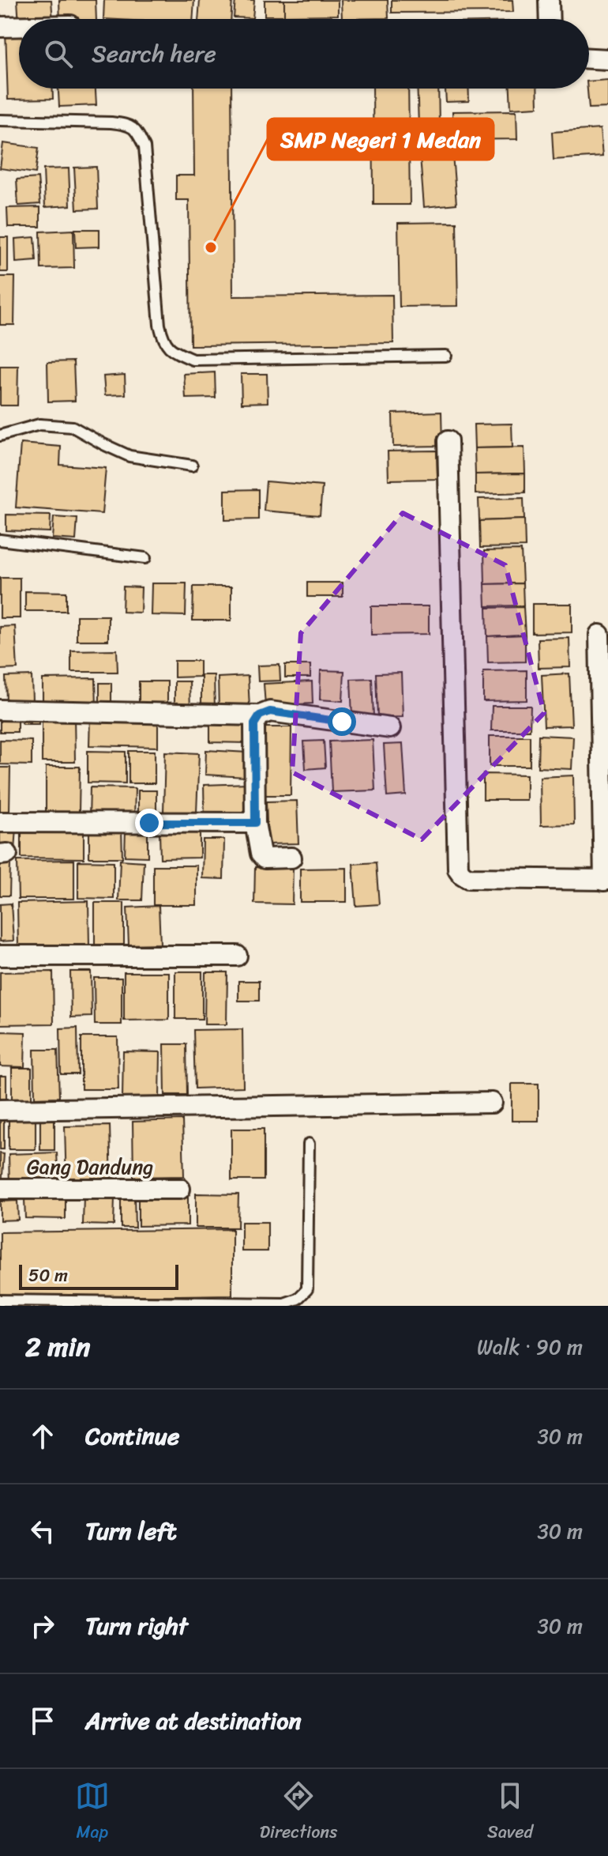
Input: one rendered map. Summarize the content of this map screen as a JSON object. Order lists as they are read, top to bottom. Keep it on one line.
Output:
{"streets":{"street":["Gang Dandung"]},"places":["SMP Negeri 1 Medan"],"scale_bar":"50 m","page":{"search":"Search here","scale":"50 m","heading":["2 min","Walk · 90 m"],"list":[["Continue","30 m"],["Turn left","30 m"],["Turn right","30 m"],"Arrive at destination"],"nav":["Map","Directions","Saved"]}}
